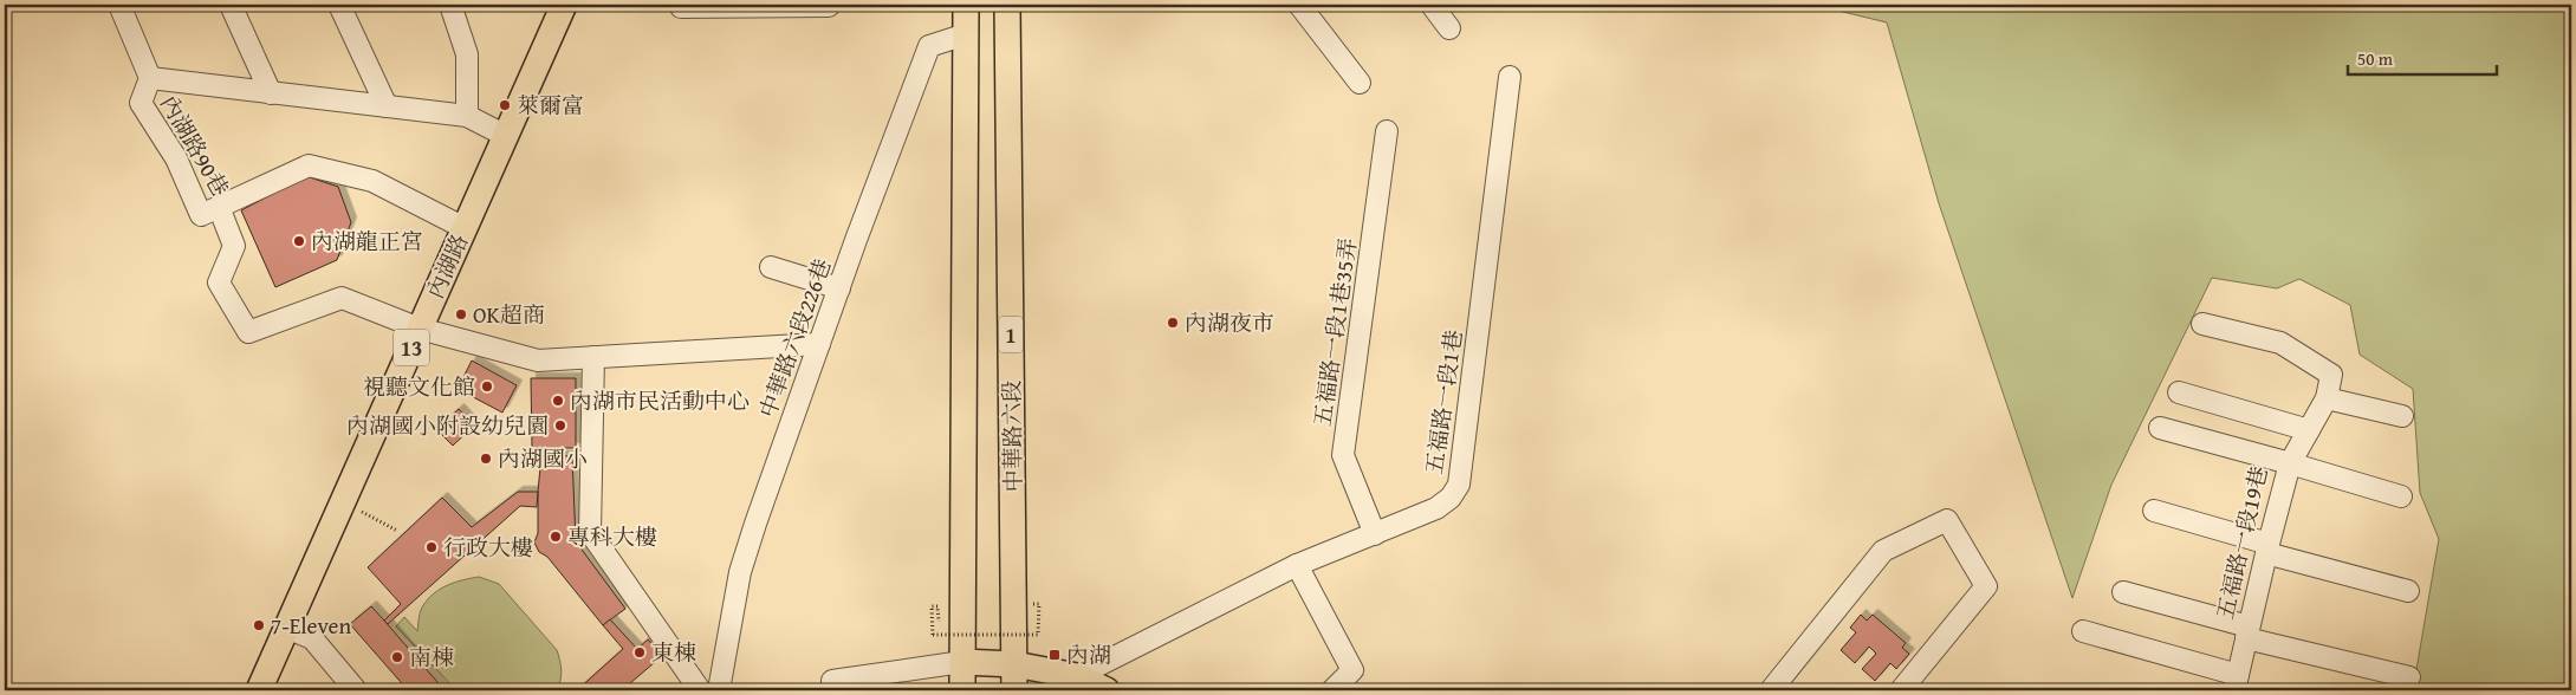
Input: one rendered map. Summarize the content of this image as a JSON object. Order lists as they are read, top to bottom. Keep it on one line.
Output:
{"streets":{"main road":["內湖路","1","13","中華路六段"],"lane":["內湖路90巷","五福路一段1巷35弄","中華路六段226巷","五福路一段1巷","五福路一段19巷"]},"crossings":[["內湖路90巷","內湖路"],["五福路一段1巷35弄","五福路一段1巷"]],"places":{"other":["萊爾富","內湖龍正宮","OK超商","內湖夜市","視聽文化館","內湖市民活動中心","內湖國小附設幼兒園","內湖國小","專科大樓","行政大樓","7-Eleven","東棟","南棟"],"transit":["內湖"]},"scale_bar":"50 m"}
